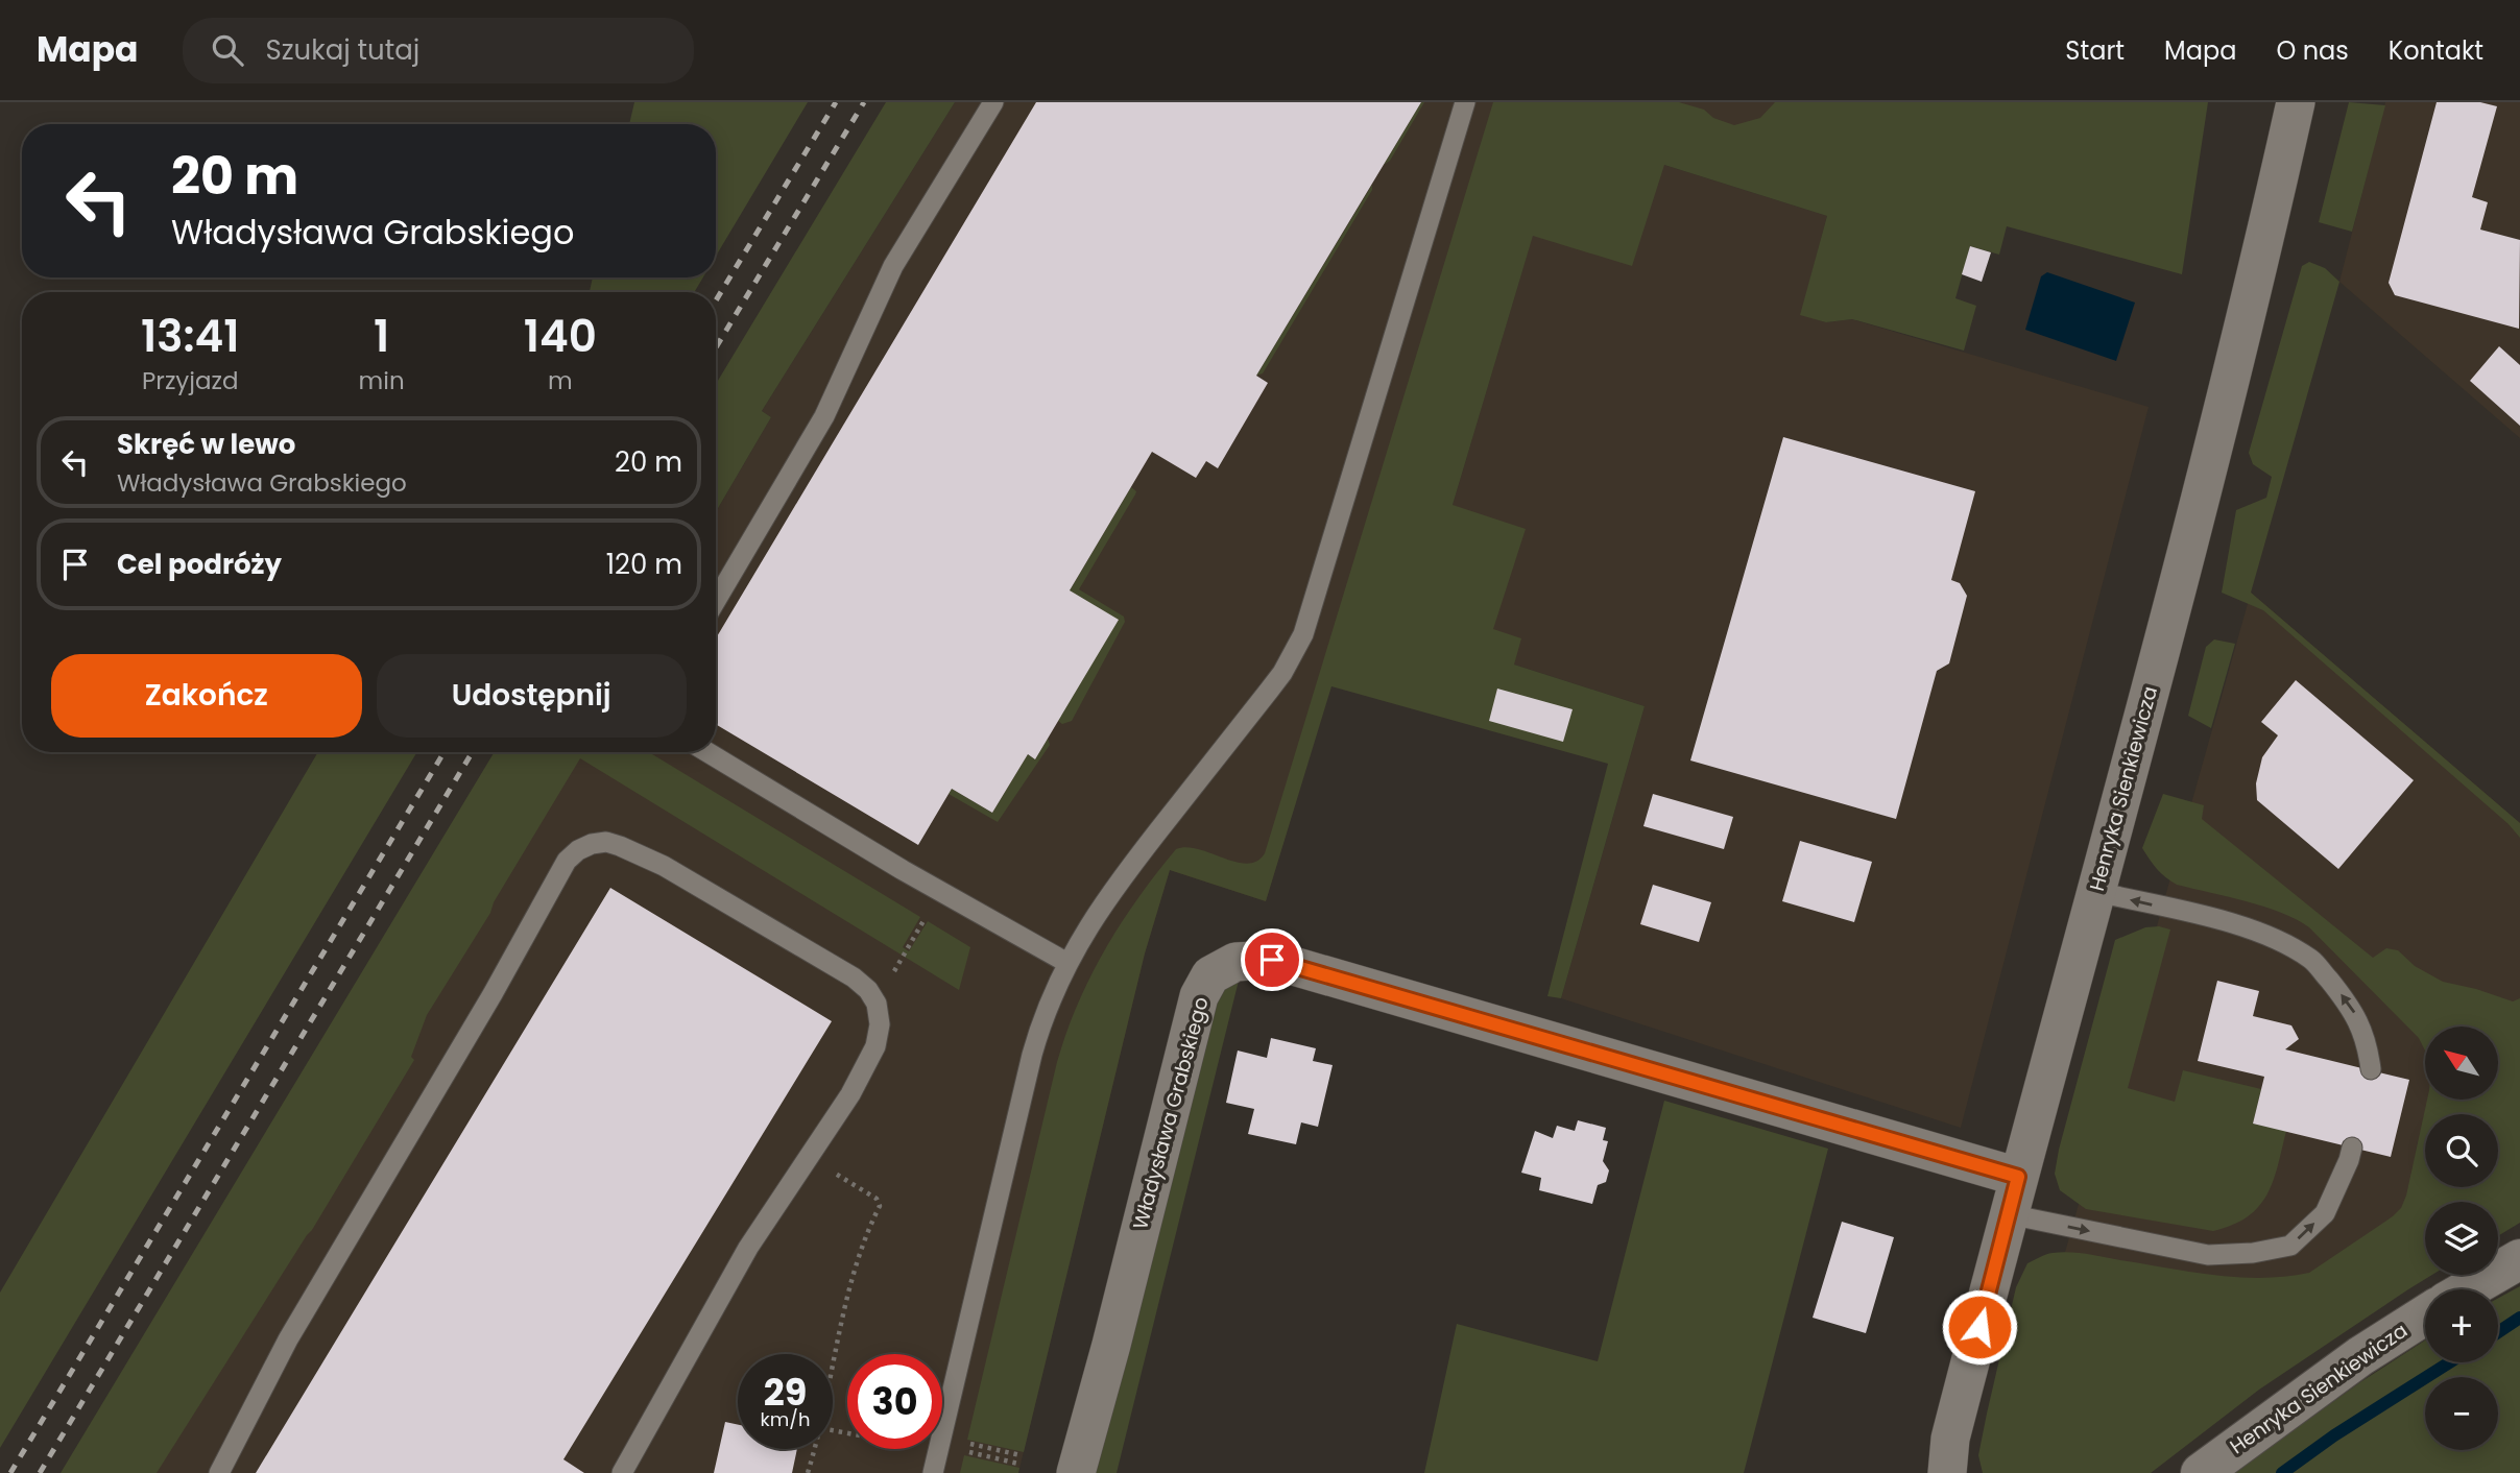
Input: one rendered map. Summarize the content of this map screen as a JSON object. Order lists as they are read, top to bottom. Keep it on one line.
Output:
{"streets":{"street":["Henryka Sienkiewicza","Władysława Grabskiego"]},"crossings":[["Henryka Sienkiewicza","Władysława Grabskiego"]],"north":"top left","page":{"header":"Mapa","search":"Szukaj tutaj","nav":["Start","Mapa","O nas","Kontakt"],"turn":["20 m","Władysława Grabskiego"],"eta":["13:41","Przyjazd","1","min","140","m"],"list":[{"name":"Skręć w lewo","note":"Władysława Grabskiego","value":"20 m"},{"name":"Cel podróży","value":"120 m"}],"buttons":["Zakończ","Udostępnij"],"map_buttons":["+","−"],"speed":"29 km/h","limit":"30"}}
